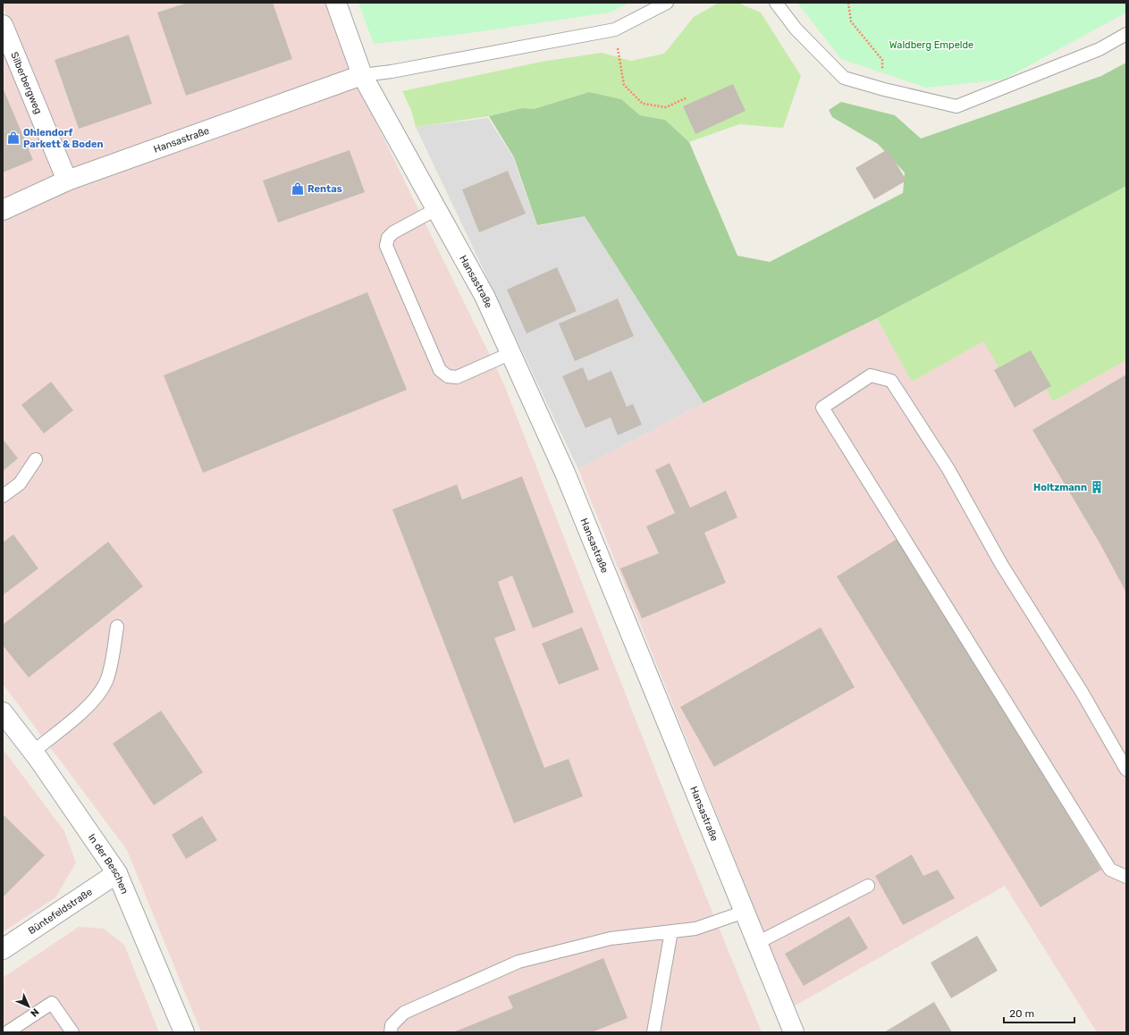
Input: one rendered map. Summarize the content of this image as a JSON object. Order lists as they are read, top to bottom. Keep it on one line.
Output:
{"streets":{"street":["Silberbergweg","Hansastraße","In der Beschen","Büntefeldstraße"]},"crossings":[["Silberbergweg","Hansastraße"],["In der Beschen","Büntefeldstraße"]],"parks":["Waldberg Empelde"],"places":{"shop":["Ohlendorf Parkett & Boden","Rentas"],"building":["Holtzmann"]},"scale_bar":"20 m","north":"bottom right"}
